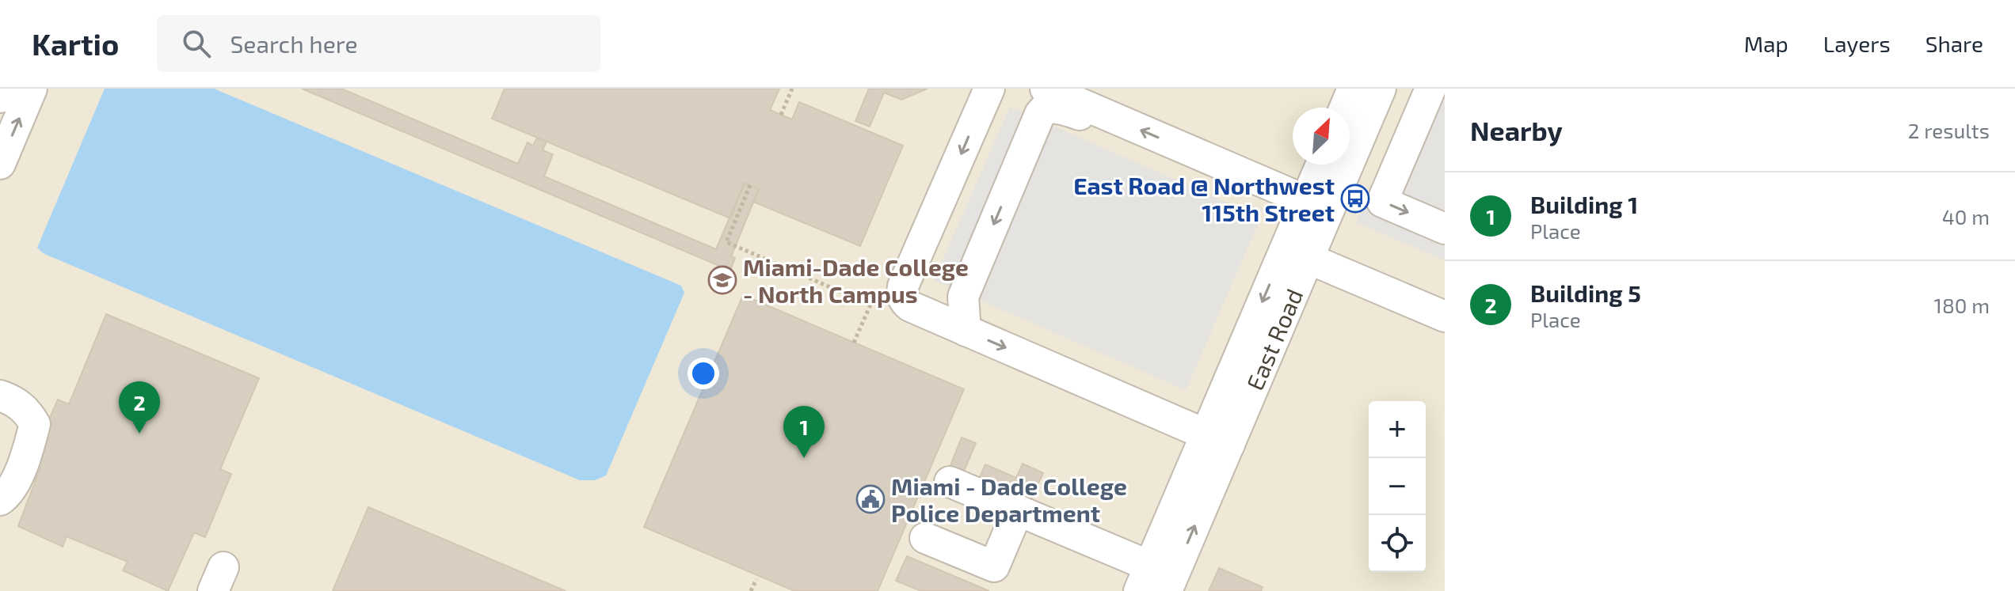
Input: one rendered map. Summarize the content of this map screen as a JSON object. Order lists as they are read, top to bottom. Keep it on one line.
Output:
{"streets":{"street":["East Road"]},"places":{"bus stop":["East Road @ Northwest 115th Street"],"school or university":["Miami-Dade College - North Campus"],"public building":["Miami - Dade College Police Department"]},"north":"top right","page":{"header":"Kartio","search":"Search here","nav":["Map","Layers","Share"],"heading":["Nearby","2 results"],"list":[{"mark":"1","name":"Building 1","note":"Place","value":"40 m"},{"mark":"2","name":"Building 5","note":"Place","value":"180 m"}],"pins":["2","1"],"map_buttons":["+","−"]}}
